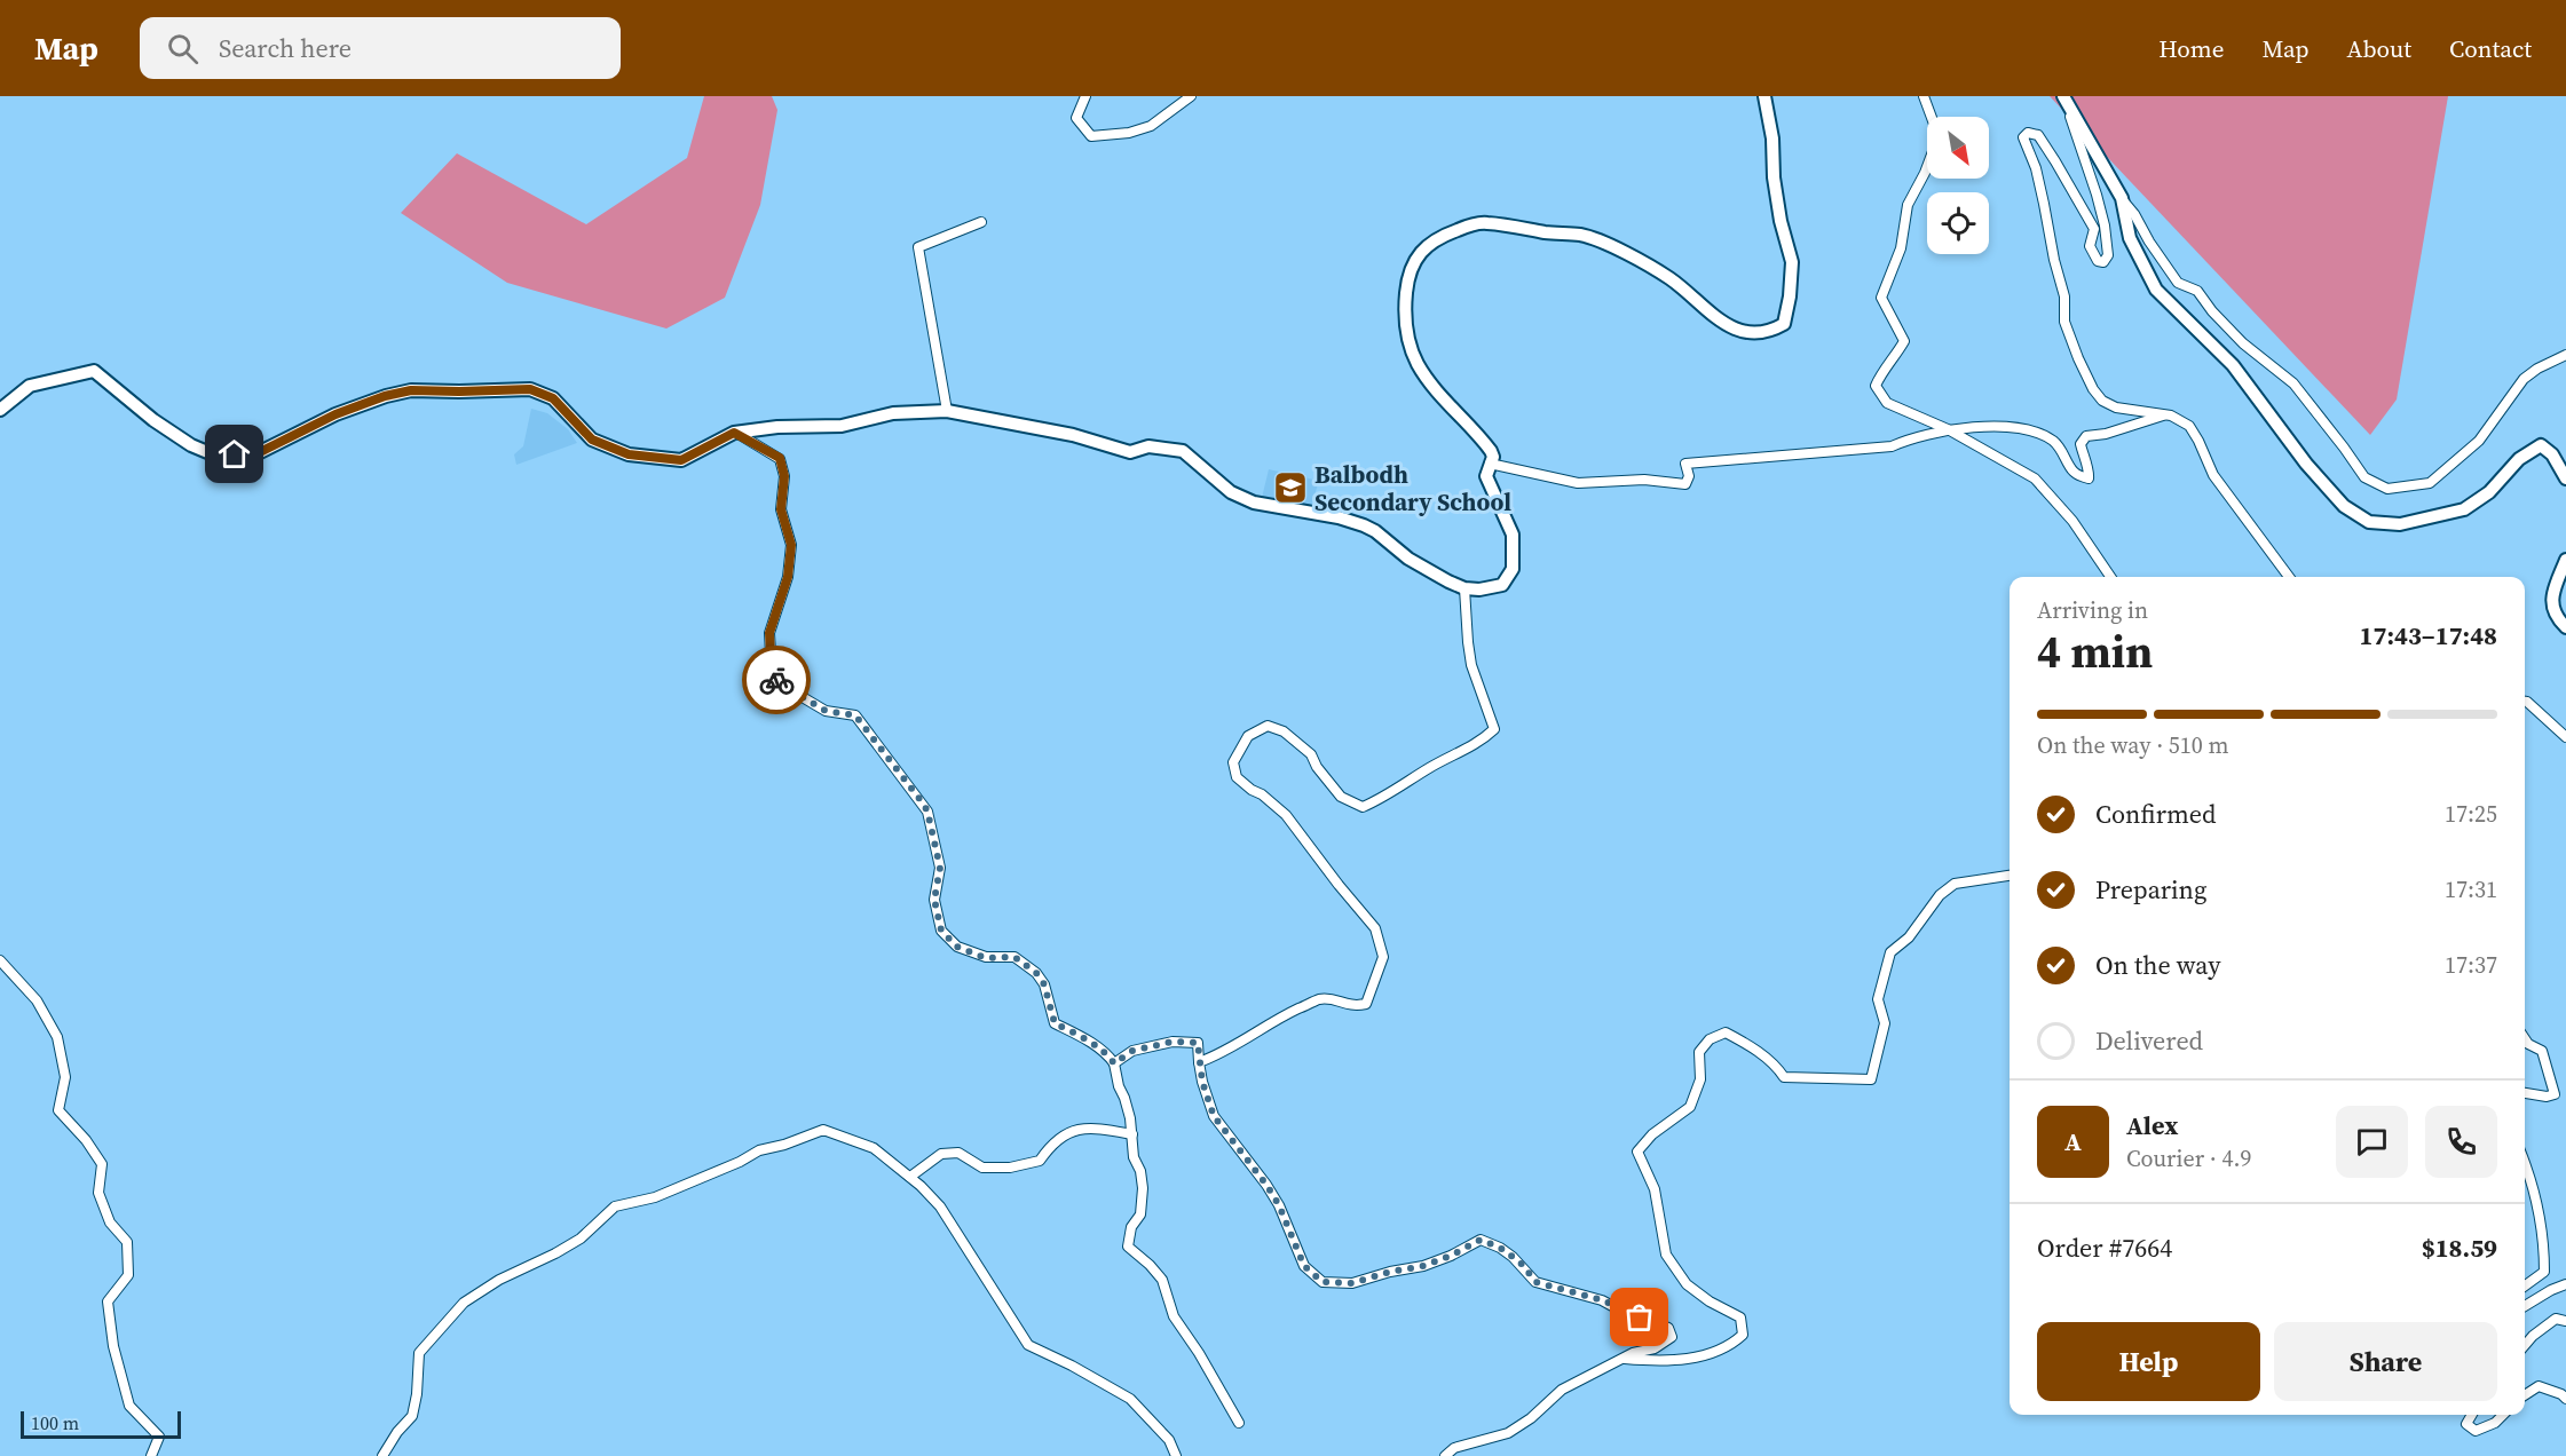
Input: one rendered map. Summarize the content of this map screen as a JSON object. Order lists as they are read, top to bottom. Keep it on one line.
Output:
{"places":{"school or university":["Balbodh Secondary School"]},"scale_bar":"100 m","north":"bottom right","page":{"header":"Map","search":"Search here","nav":["Home","Map","About","Contact"],"heading":["4 min","Arriving in","17:43–17:48"],"panel":["Alex","Courier · 4.9","Order #7664","$18.59"],"bar":"On the way · 510 m","list":[["Confirmed","17:25"],["Preparing","17:31"],["On the way","17:37"],"Delivered"],"round":"A","buttons":["Help","Share"],"scale":"100 m"}}
